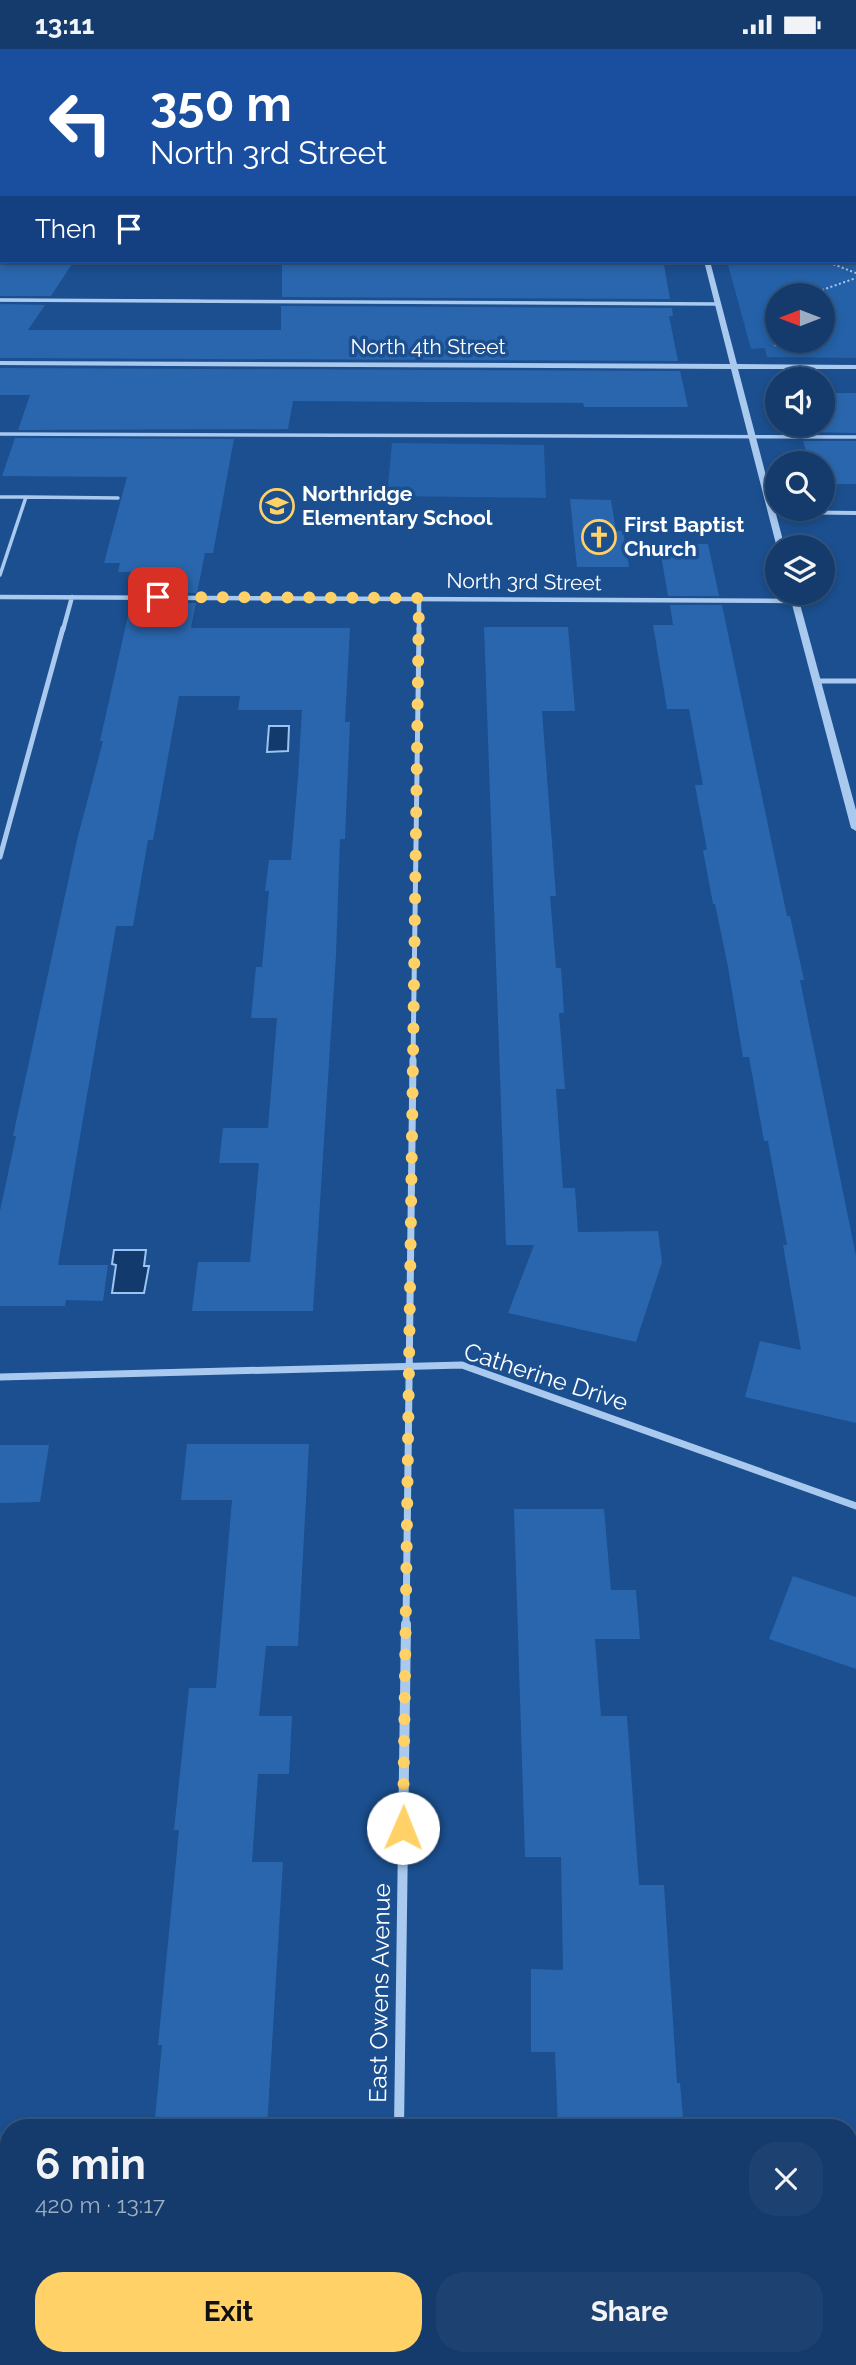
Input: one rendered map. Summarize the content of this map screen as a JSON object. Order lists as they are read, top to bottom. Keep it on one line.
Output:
{"streets":{"street":["North 4th Street","North 3rd Street","Catherine Drive","East Owens Avenue"]},"crossings":[["North 3rd Street","East Owens Avenue"],["Catherine Drive","East Owens Avenue"]],"places":{"school or university":["Northridge Elementary School"],"church":["First Baptist Church"]},"north":"left","page":{"status":"13:11","turn":["350 m","North 3rd Street"],"then":"Then","heading":["6 min","420 m · 13:17"],"buttons":["Exit","Share"]}}
